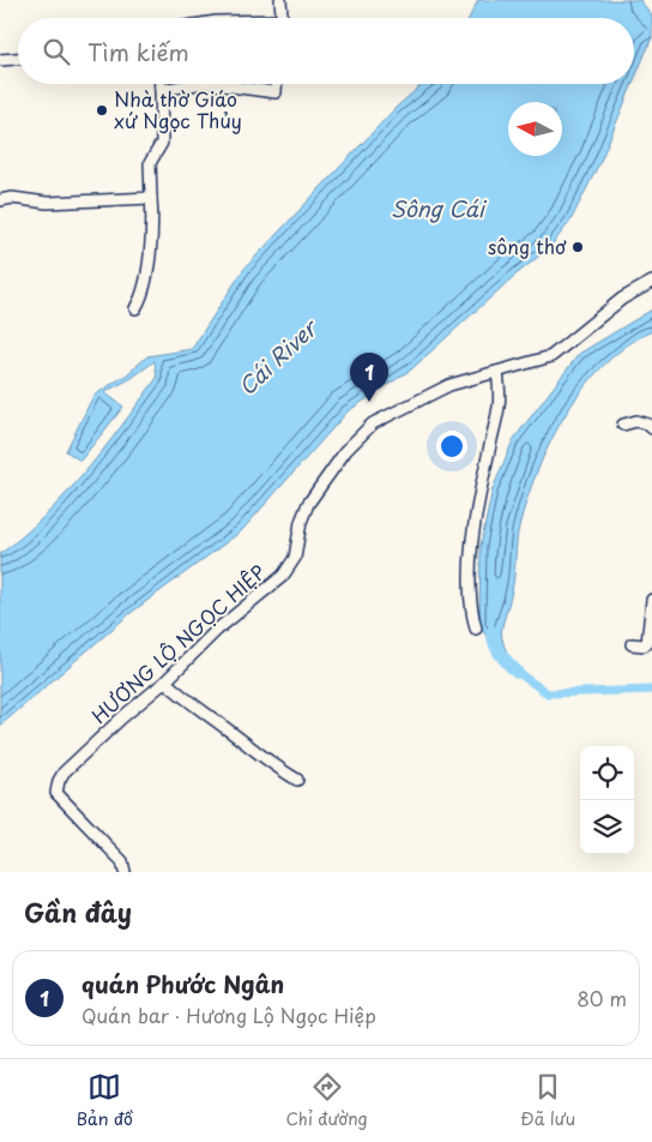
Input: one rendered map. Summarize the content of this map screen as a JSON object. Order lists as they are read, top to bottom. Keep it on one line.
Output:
{"streets":{"street":["HƯƠNG LỘ NGỌC HIỆP"]},"water":["Sông Cái","Cái River"],"places":["Nhà thờ Giáo xứ Ngọc Thủy","sông thơ"],"north":"left","page":{"search":"Tìm kiếm","pins":"1","heading":"Gần đây","list":[{"mark":"1","name":"quán Phước Ngân","note":"Quán bar · Hương Lộ Ngọc Hiệp","value":"80 m"}],"nav":["Bản đồ","Chỉ đường","Đã lưu"]}}
